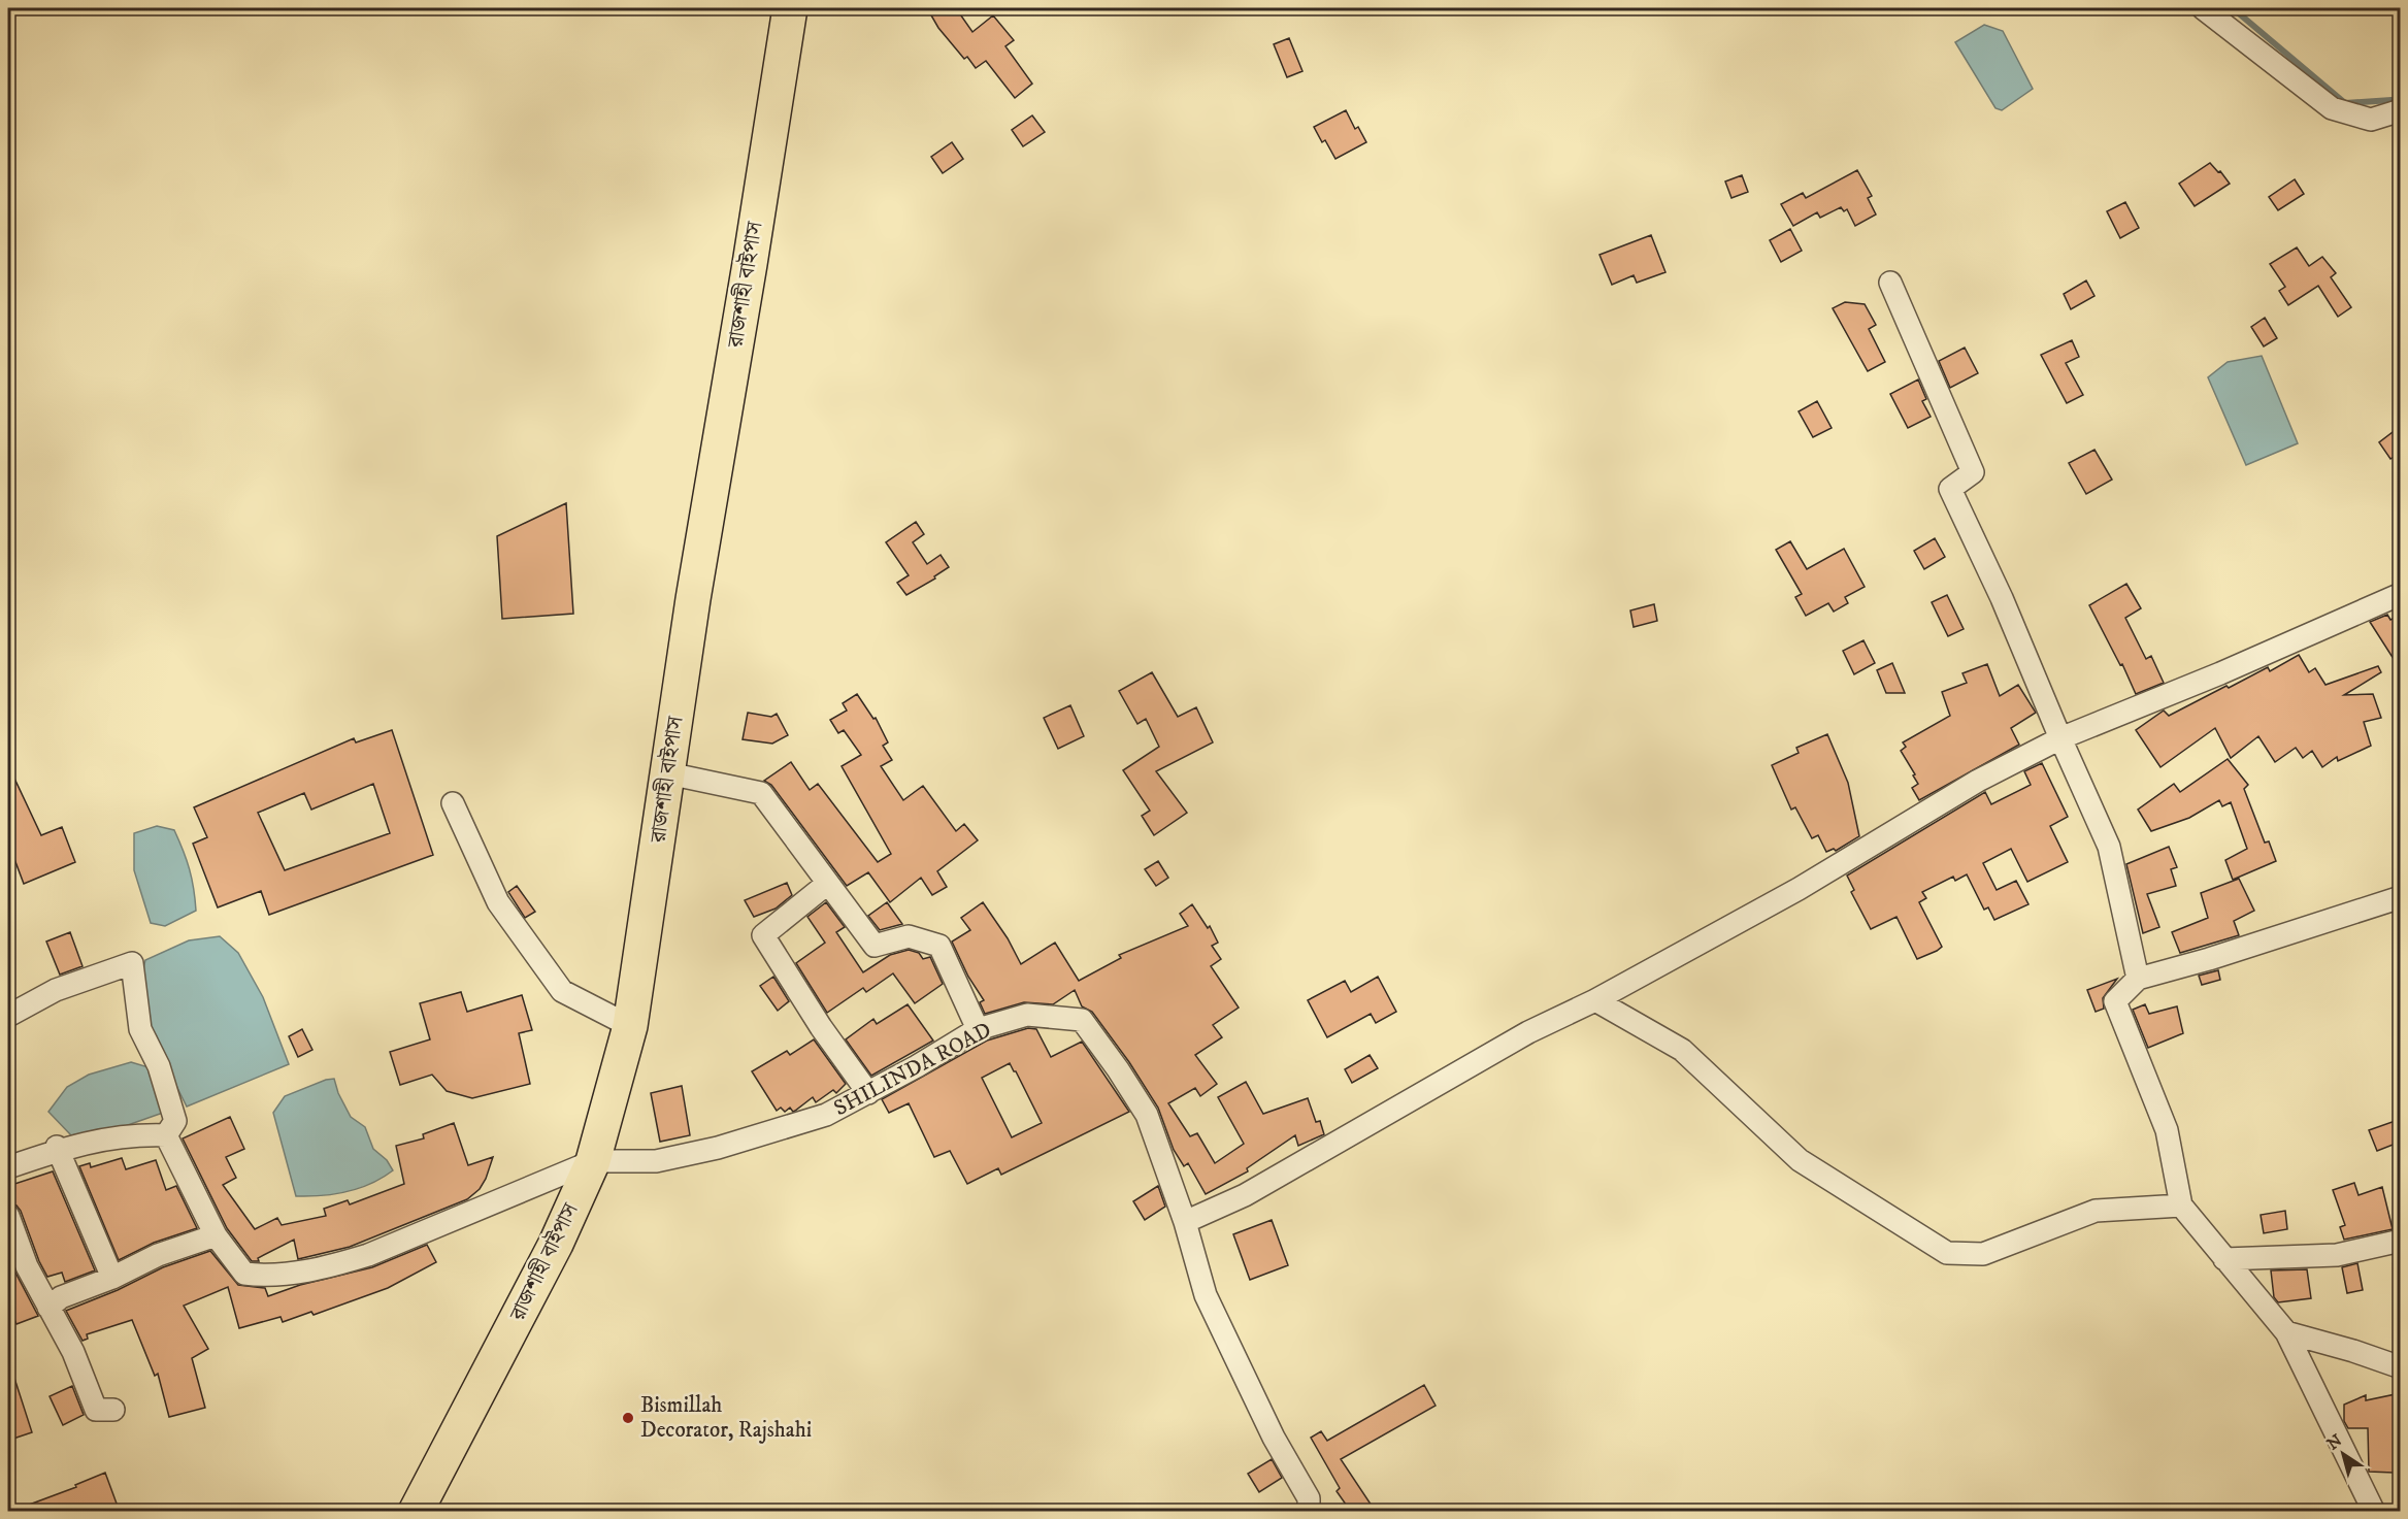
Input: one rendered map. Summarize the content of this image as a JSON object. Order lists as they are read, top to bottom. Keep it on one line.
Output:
{"streets":{"highway":["রাজশাহী বাইপাস"],"street":["SHILINDA ROAD"]},"crossings":[["রাজশাহী বাইপাস","SHILINDA ROAD"]],"places":["Bismillah Decorator, Rajshahi"],"north":"top left"}
